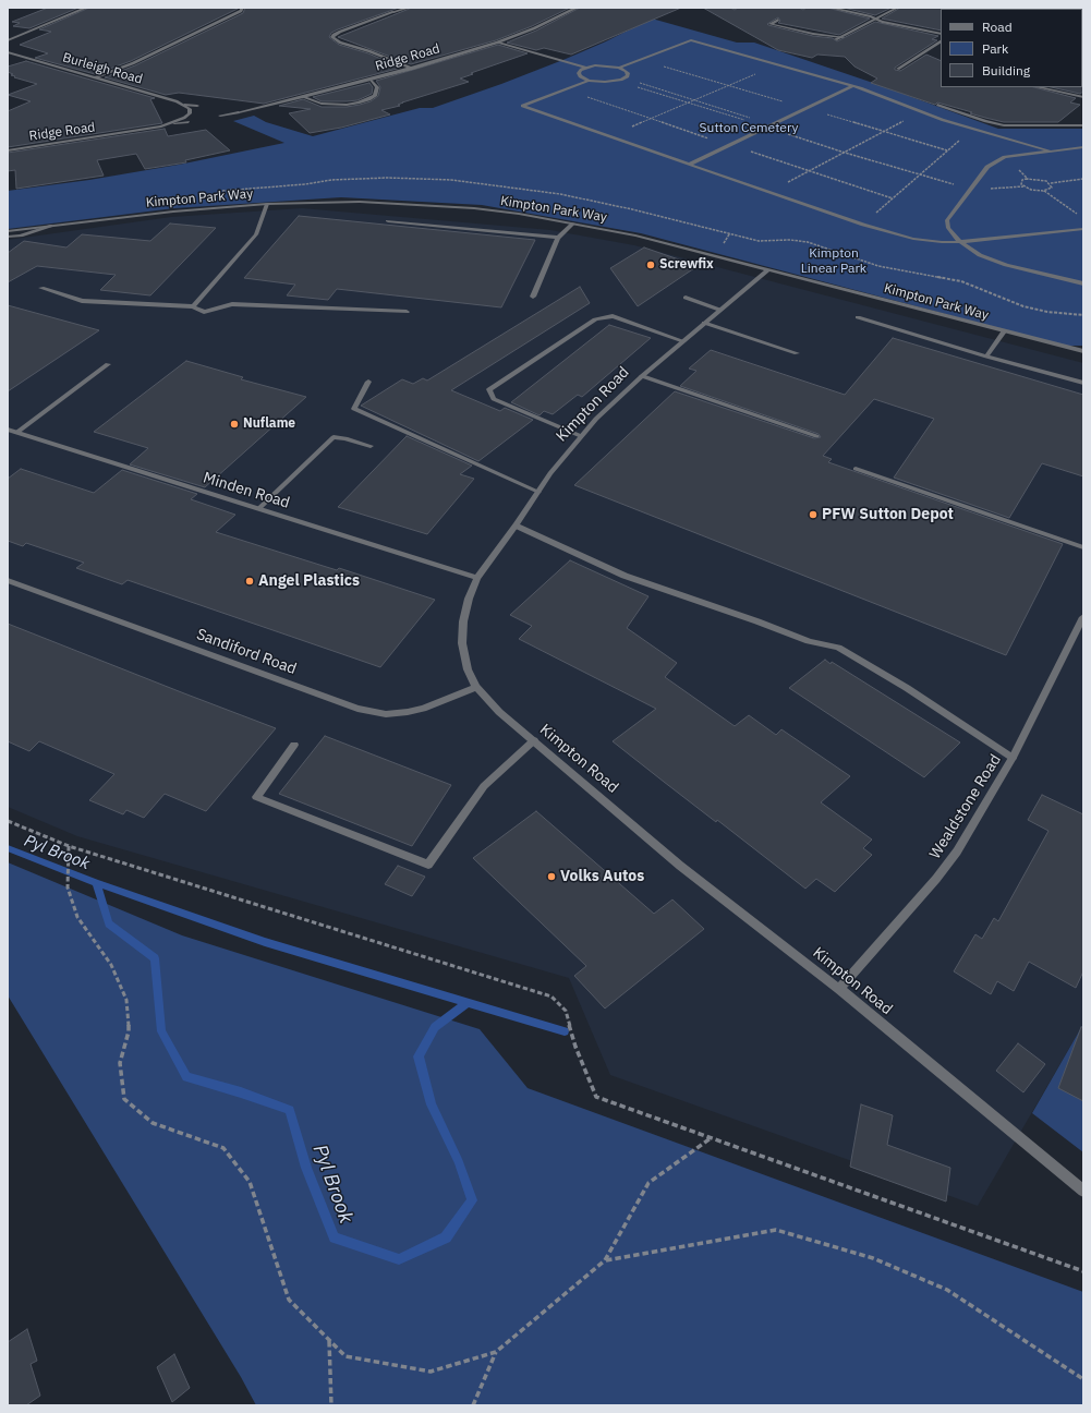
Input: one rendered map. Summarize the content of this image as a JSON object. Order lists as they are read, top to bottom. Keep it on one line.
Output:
{"streets":{"street":["Ridge Road","Burleigh Road","Kimpton Park Way","Kimpton Road","Minden Road","Sandiford Road","Wealdstone Road"]},"crossings":[["Ridge Road","Burleigh Road"],["Kimpton Park Way","Kimpton Road"],["Kimpton Road","Minden Road"],["Kimpton Road","Sandiford Road"],["Kimpton Road","Wealdstone Road"]],"water":["Pyl Brook"],"parks":["Sutton Cemetery","Kimpton Linear Park"],"places":["Screwfix","Nuflame","PFW Sutton Depot","Angel Plastics","Volks Autos"],"legend":["Road","Park","Building"]}
